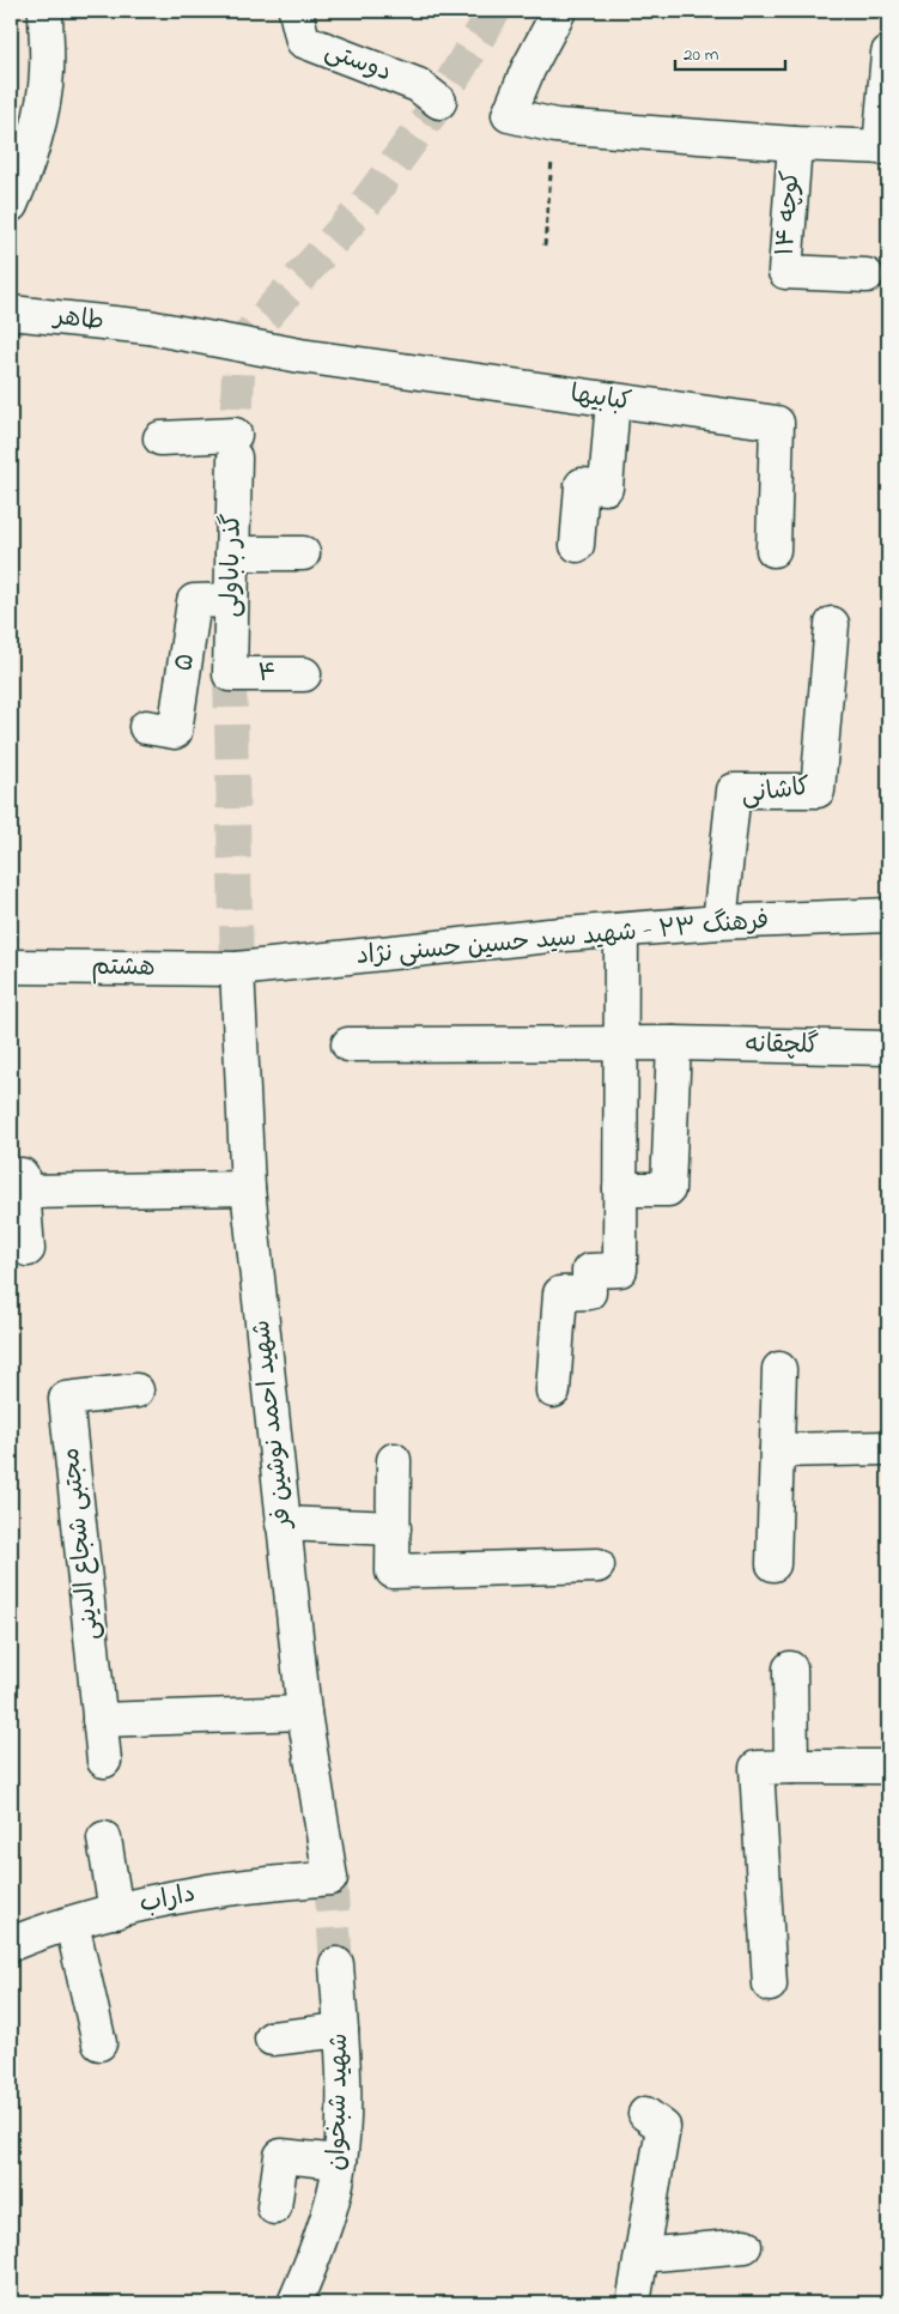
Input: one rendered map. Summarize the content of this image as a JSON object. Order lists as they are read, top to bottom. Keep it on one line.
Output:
{"streets":{"street":["دوستی","کوچه ۱۴","طاهر","کبابیها","گذر باباولی","۵","۴","کاشانی","فرهنگ ۲۳ - شهید سید حسین حسنی نژاد","هشتم","گلچقانه","شهید احمد نوشین فر","مجتبی شجاع الدینی","داراب","شهید شبخوان"]},"crossings":[["طاهر","کبابیها"],["گذر باباولی","۵"],["گذر باباولی","۴"],["کاشانی","فرهنگ ۲۳ - شهید سید حسین حسنی نژاد"],["فرهنگ ۲۳ - شهید سید حسین حسنی نژاد","هشتم"],["فرهنگ ۲۳ - شهید سید حسین حسنی نژاد","شهید احمد نوشین فر"],["هشتم","شهید احمد نوشین فر"],["شهید احمد نوشین فر","داراب"]],"scale_bar":"20 m"}
